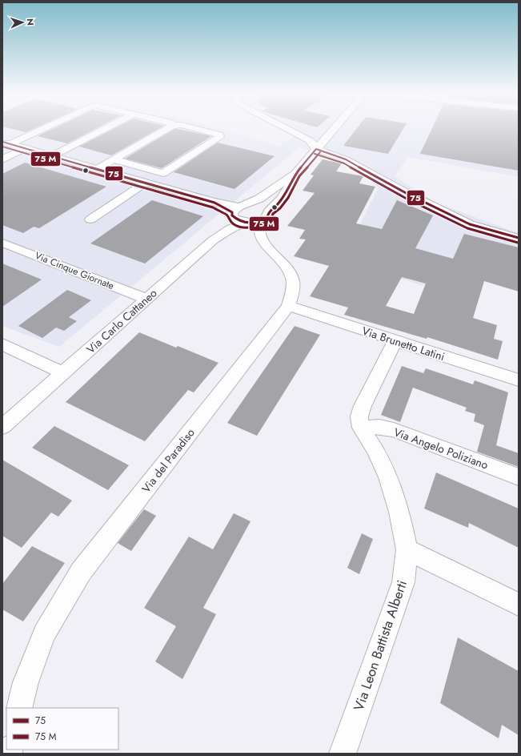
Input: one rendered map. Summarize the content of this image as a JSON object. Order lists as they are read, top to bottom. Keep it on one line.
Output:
{"streets":{"street":["Via Cinque Giornate","Via Carlo Cattaneo","Via Brunetto Latini","Via Angelo Poliziano","Via del Paradiso","Via Leon Battista Alberti"]},"crossings":[["Via Cinque Giornate","Via Carlo Cattaneo"],["Via Carlo Cattaneo","Via del Paradiso"],["Via Brunetto Latini","Via del Paradiso"],["Via Angelo Poliziano","Via Leon Battista Alberti"]],"lines":["transit line 75"],"legend":["75","75 M"],"north":"right"}
